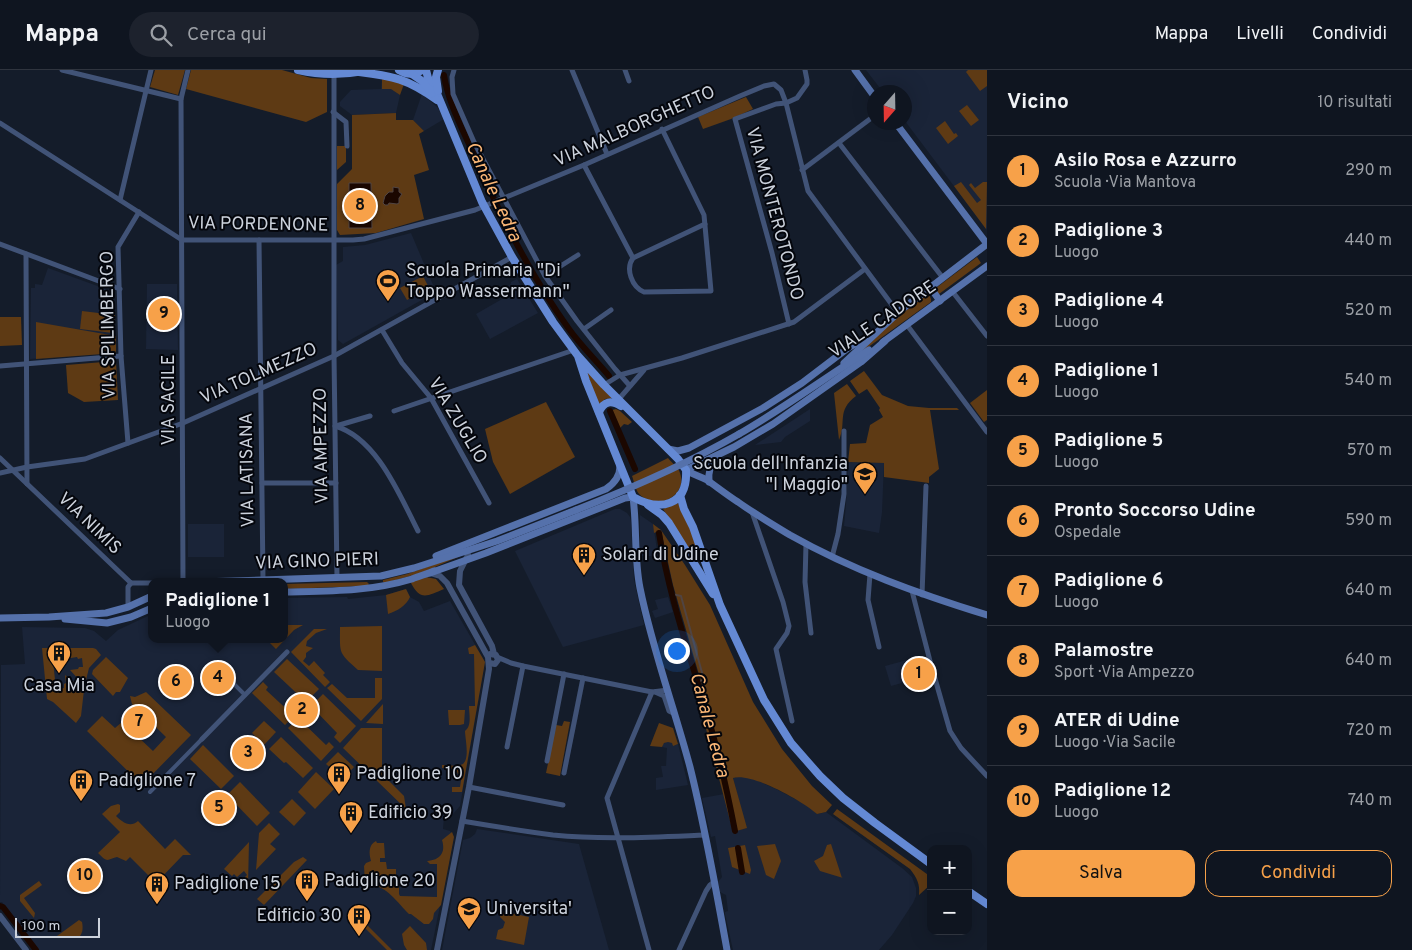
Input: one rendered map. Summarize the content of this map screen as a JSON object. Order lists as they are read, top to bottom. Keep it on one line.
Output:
{"streets":{"main road":["VIALE CADORE","VIA GINO PIERI"],"street":["VIA MALBORGHETTO","VIA MONTEROTONDO","VIA PORDENONE","VIA SPILIMBERGO","VIA TOLMEZZO","VIA SACILE","VIA ZUGLIO","VIA AMPEZZO","VIA LATISANA","VIA NIMIS"]},"crossings":[["VIA MALBORGHETTO","VIA MONTEROTONDO"],["VIA MALBORGHETTO","VIA PORDENONE"],["VIA MALBORGHETTO","VIALE CADORE"],["VIA PORDENONE","VIA SPILIMBERGO"],["VIA PORDENONE","VIA SACILE"],["VIA PORDENONE","VIA AMPEZZO"],["VIA PORDENONE","VIA LATISANA"],["VIA SPILIMBERGO","VIA TOLMEZZO"],["VIA TOLMEZZO","VIA SACILE"],["VIA TOLMEZZO","VIA ZUGLIO"],["VIA TOLMEZZO","VIA AMPEZZO"],["VIA TOLMEZZO","VIA LATISANA"],["VIA TOLMEZZO","VIA NIMIS"],["VIA AMPEZZO","VIA GINO PIERI"]],"water":["Canale Ledra"],"places":{"sports":["Scuola Primaria \"Di Toppo Wassermann\""],"school or university":["Scuola dell'Infanzia \"I Maggio\"","Universita'"],"building":["Solari di Udine","Casa Mia","Padiglione 10","Padiglione 7","Edificio 39","Padiglione 20","Padiglione 15","Edificio 30"]},"scale_bar":"100 m","north":"bottom","page":{"header":"Mappa","search":"Cerca qui","nav":["Mappa","Livelli","Condividi"],"heading":["Vicino","10 risultati"],"list":[{"mark":"1","name":"Asilo Rosa e Azzurro","note":"Scuola · Via Mantova","value":"290 m"},{"mark":"2","name":"Padiglione 3","note":"Luogo","value":"440 m"},{"mark":"3","name":"Padiglione 4","note":"Luogo","value":"520 m"},{"mark":"4","name":"Padiglione 1","note":"Luogo","value":"540 m"},{"mark":"5","name":"Padiglione 5","note":"Luogo","value":"570 m"},{"mark":"6","name":"Pronto Soccorso Udine","note":"Ospedale","value":"590 m"},{"mark":"7","name":"Padiglione 6","note":"Luogo","value":"640 m"},{"mark":"8","name":"Palamostre","note":"Sport · Via Ampezzo","value":"640 m"},{"mark":"9","name":"ATER di Udine","note":"Luogo · Via Sacile","value":"720 m"},{"mark":"10","name":"Padiglione 12","note":"Luogo","value":"740 m"}],"pins":["8","9","1","4","6","2","7","3","5","10"],"popup":["Padiglione 1","Luogo"],"buttons":["Salva","Condividi"],"map_buttons":["+","−"],"scale":"100 m"}}
